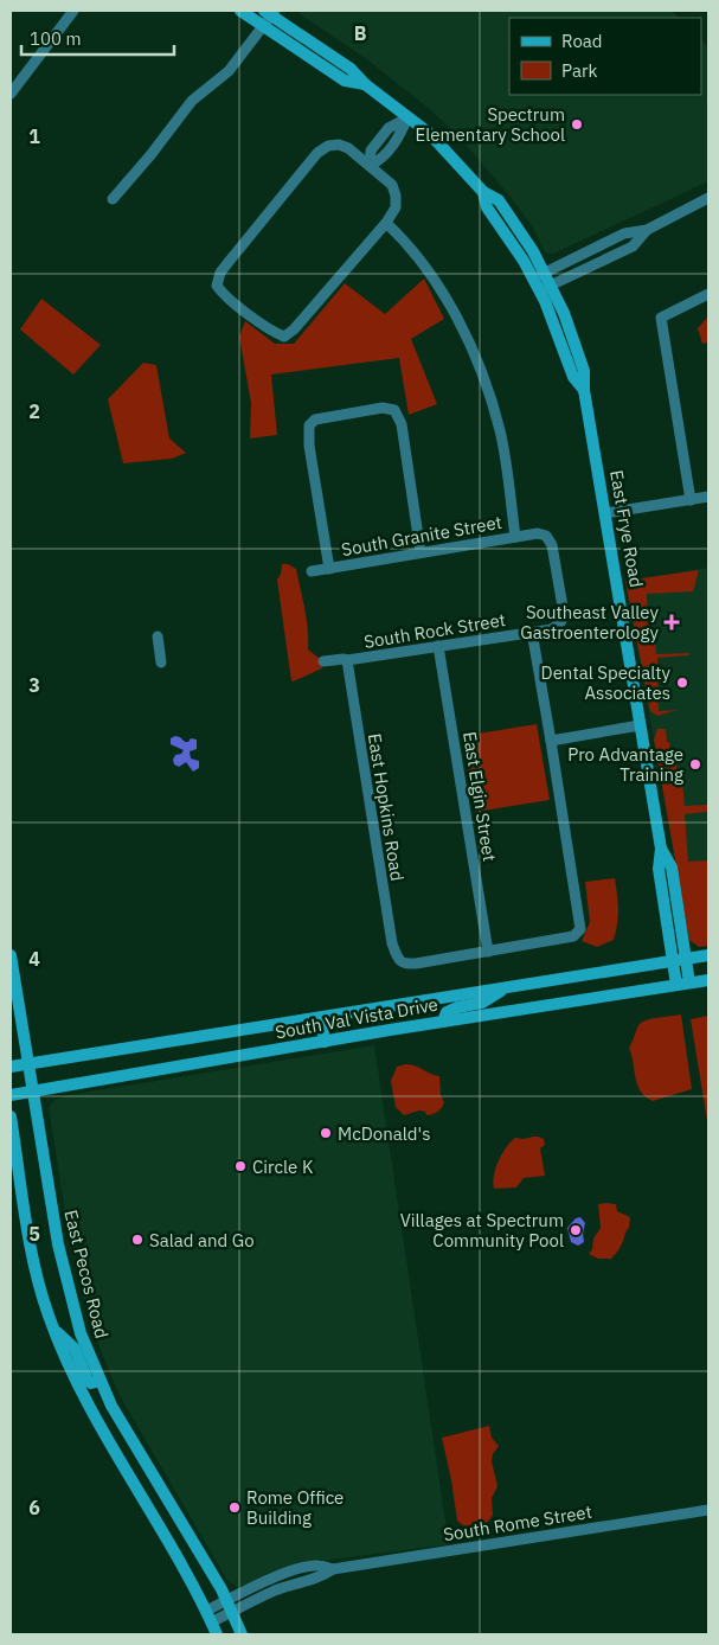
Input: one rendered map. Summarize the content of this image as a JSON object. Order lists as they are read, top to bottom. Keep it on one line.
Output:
{"streets":{"main road":["East Frye Road","South Val Vista Drive","East Pecos Road"],"street":["South Granite Street","South Rock Street","East Elgin Street","East Hopkins Road","South Rome Street"]},"crossings":[["East Frye Road","South Val Vista Drive"],["South Granite Street","South Rock Street"],["South Rock Street","East Elgin Street"],["South Rock Street","East Hopkins Road"],["East Elgin Street","East Hopkins Road"],["South Val Vista Drive","East Pecos Road"],["East Pecos Road","South Rome Street"]],"places":{"other":["Spectrum Elementary School","Dental Specialty Associates","Pro Advantage Training","McDonald's","Circle K","Villages at Spectrum Community Pool","Salad and Go","Rome Office Building"],"health":["Southeast Valley Gastroenterology"]},"legend":["Road","Park"],"scale_bar":"100 m","grid":{"columns":["B"],"rows":["1","2","3","4","5","6"]}}
